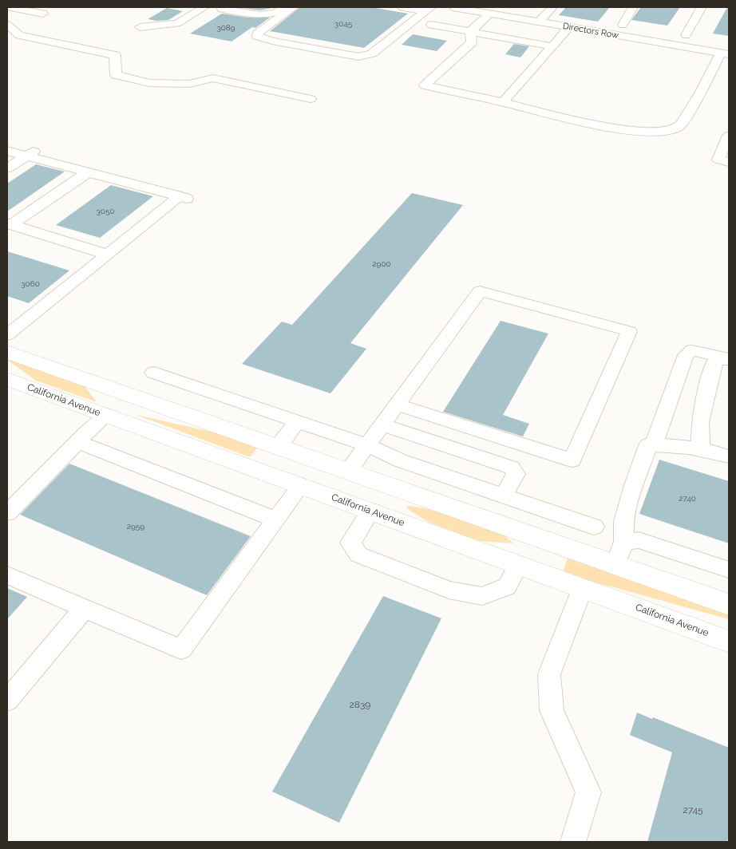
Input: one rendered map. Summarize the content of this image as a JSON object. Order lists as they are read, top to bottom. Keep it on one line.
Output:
{"streets":{"main road":["California Avenue"],"street":["Directors Row"]},"house_numbers":["3045","3089","3050","2900","3060","2740","2959","2839","2745"]}
